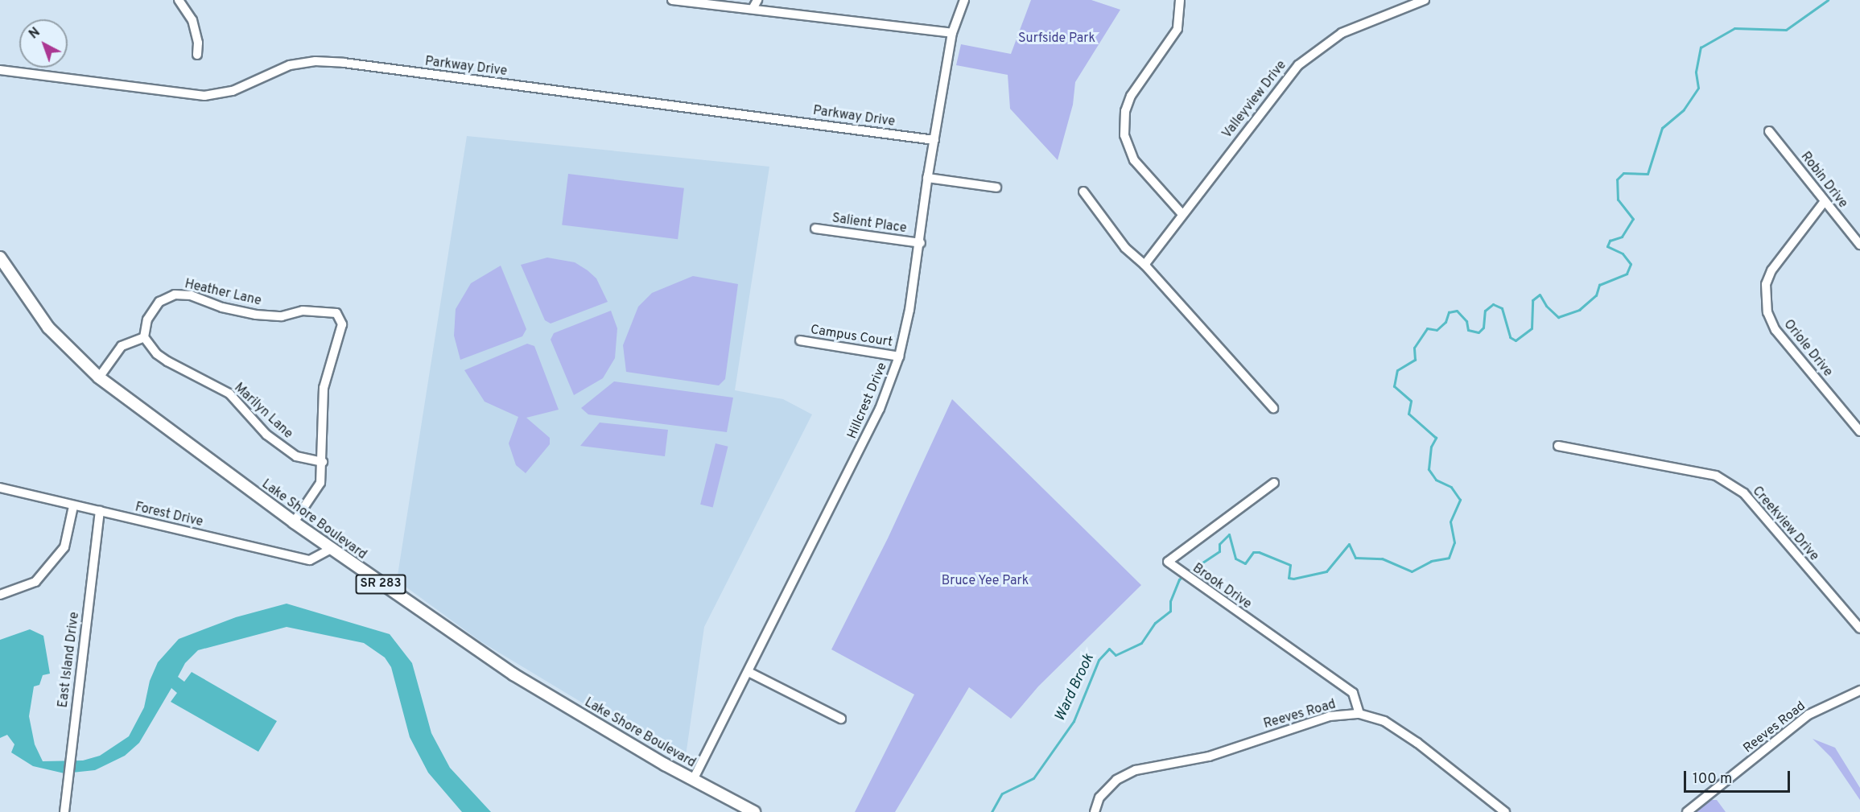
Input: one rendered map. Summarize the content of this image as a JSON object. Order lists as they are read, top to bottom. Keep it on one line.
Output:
{"streets":{"main road":["Lake Shore Boulevard","SR 283"],"street":["Parkway Drive","Valleyview Drive","Robin Drive","Salient Place","Heather Lane","Campus Court","Oriole Drive","Hillcrest Drive","Marilyn Lane","Forest Drive","Creekview Drive","Brook Drive","East Island Drive","Reeves Road"]},"crossings":[["Parkway Drive","Hillcrest Drive"],["Robin Drive","Oriole Drive"],["Salient Place","Hillcrest Drive"],["Heather Lane","Marilyn Lane"],["Heather Lane","Lake Shore Boulevard"],["Campus Court","Hillcrest Drive"],["Hillcrest Drive","Lake Shore Boulevard"],["Forest Drive","Lake Shore Boulevard"],["Forest Drive","East Island Drive"],["Brook Drive","Reeves Road"]],"water":["Ward Brook"],"parks":["Surfside Park","Bruce Yee Park"],"scale_bar":"100 m","north":"top left"}
